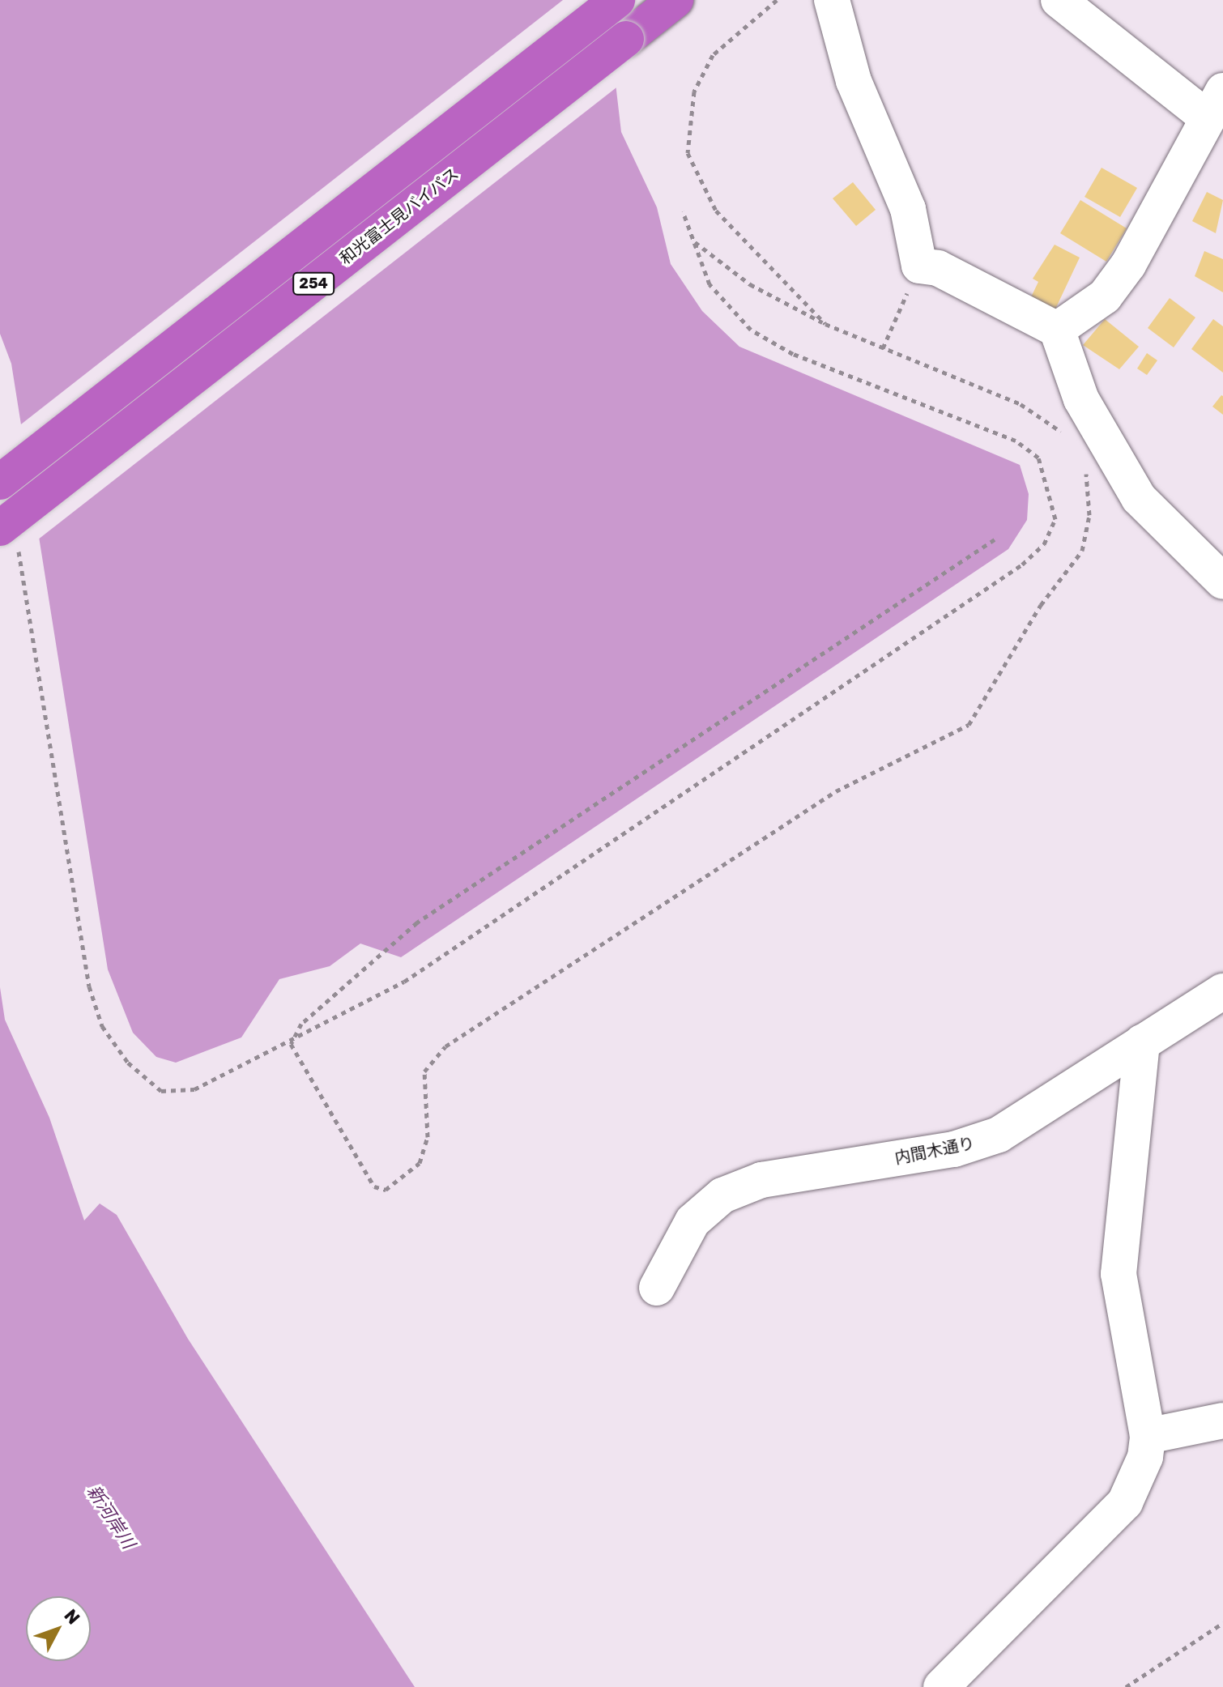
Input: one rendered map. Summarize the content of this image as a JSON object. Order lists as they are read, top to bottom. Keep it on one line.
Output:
{"streets":{"highway":["和光富士見バイパス","254"],"street":["内間木通り"]},"water":["新河岸川"],"north":"top right"}
